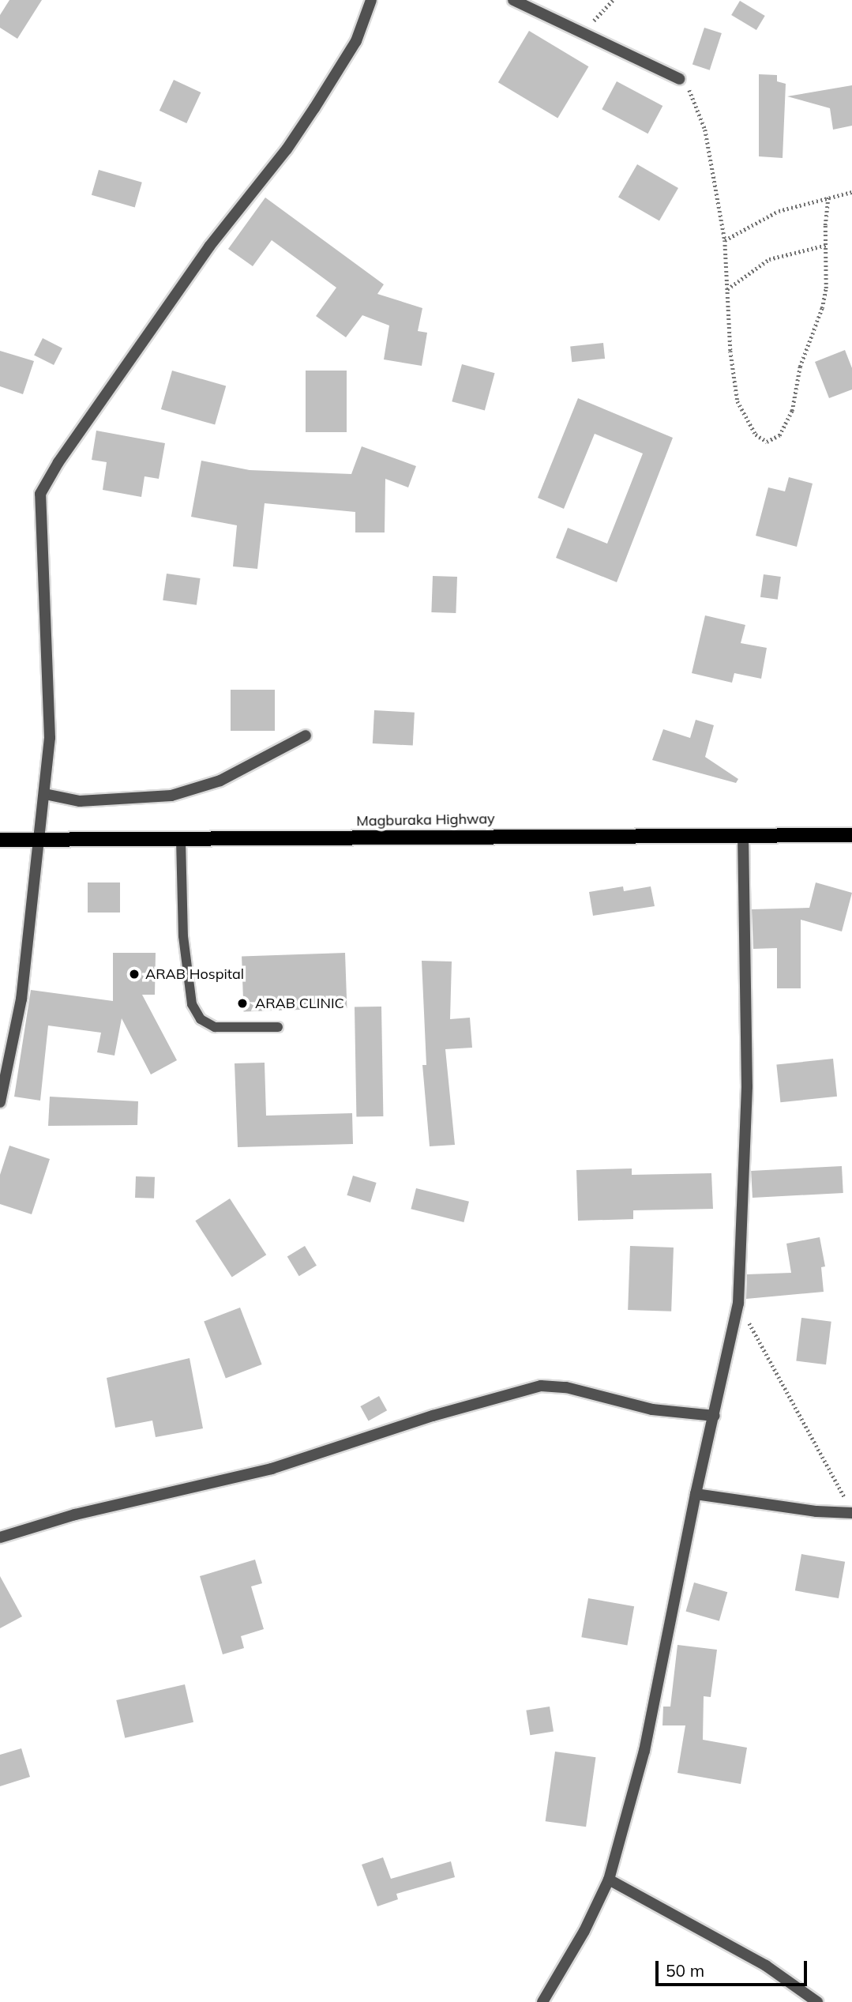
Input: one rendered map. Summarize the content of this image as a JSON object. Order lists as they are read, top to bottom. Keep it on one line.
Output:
{"streets":{"main road":["Magburaka Highway"]},"places":["ARAB Hospital","ARAB CLINIC"],"scale_bar":"50 m"}
